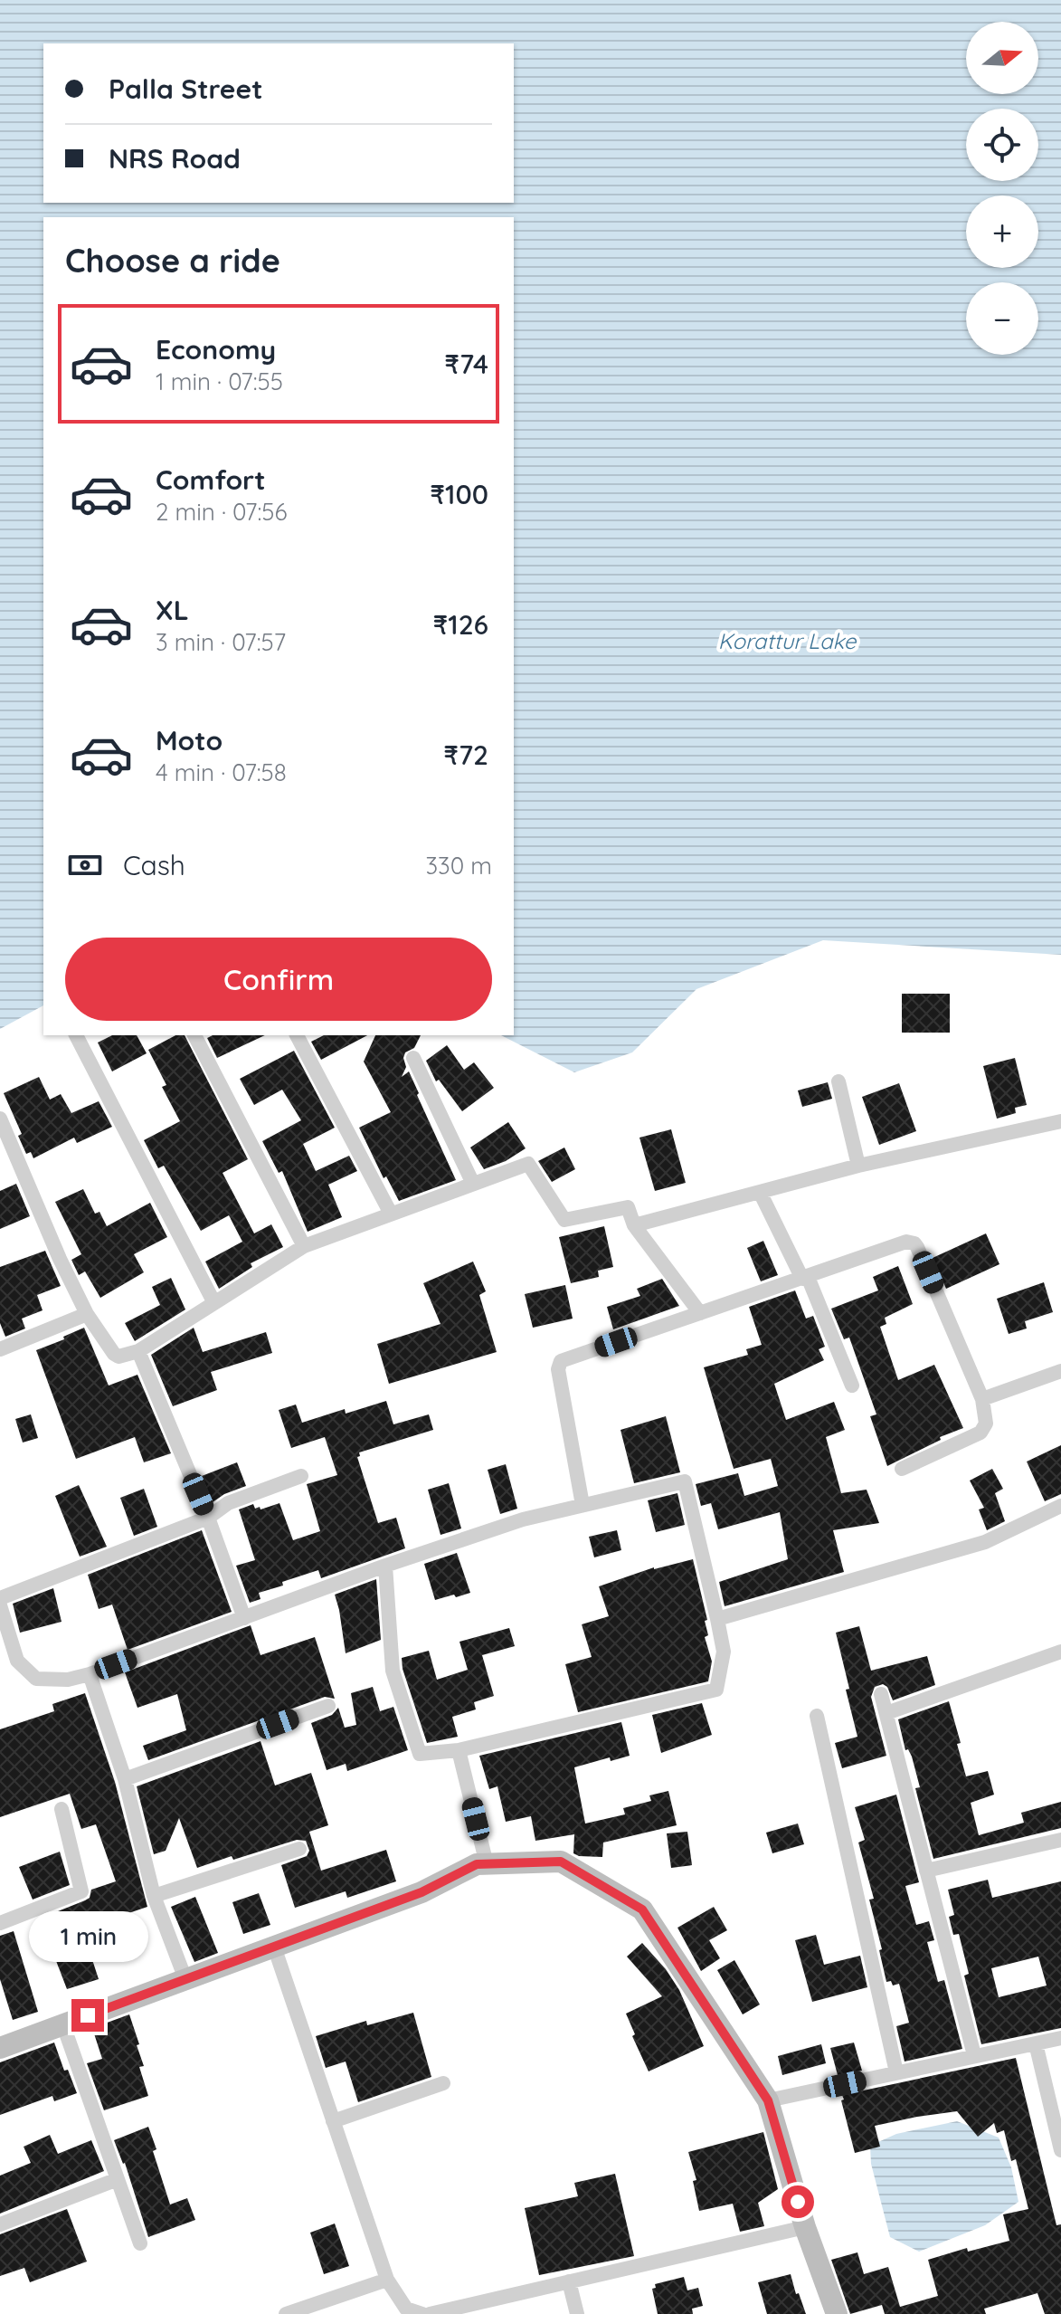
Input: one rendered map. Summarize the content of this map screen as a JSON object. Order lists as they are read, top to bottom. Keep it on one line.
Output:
{"water":["Korattur Lake"],"north":"right","page":{"map_buttons":["+","−"],"banner":["Palla Street","NRS Road"],"heading":"Choose a ride","list":[{"name":"Economy","note":"1 min · 07:55","value":"₹74"},{"name":"Comfort","note":"2 min · 07:56","value":"₹100"},{"name":"XL","note":"3 min · 07:57","value":"₹126"},{"name":"Moto","note":"4 min · 07:58","value":"₹72"}],"pay":["Cash","330 m"],"buttons":"Confirm","bubble":"1 min"}}
